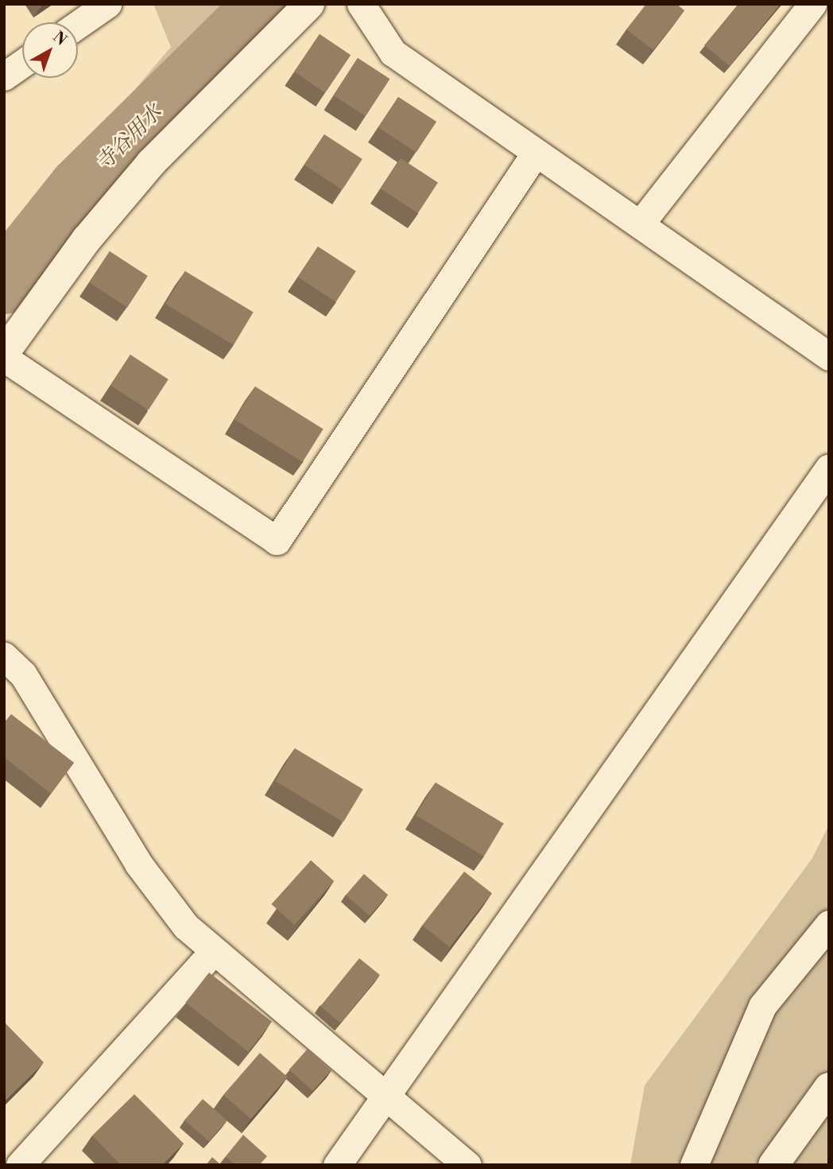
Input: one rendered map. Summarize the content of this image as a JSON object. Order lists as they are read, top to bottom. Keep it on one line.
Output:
{"water":["寺谷用水"],"north":"top right"}
